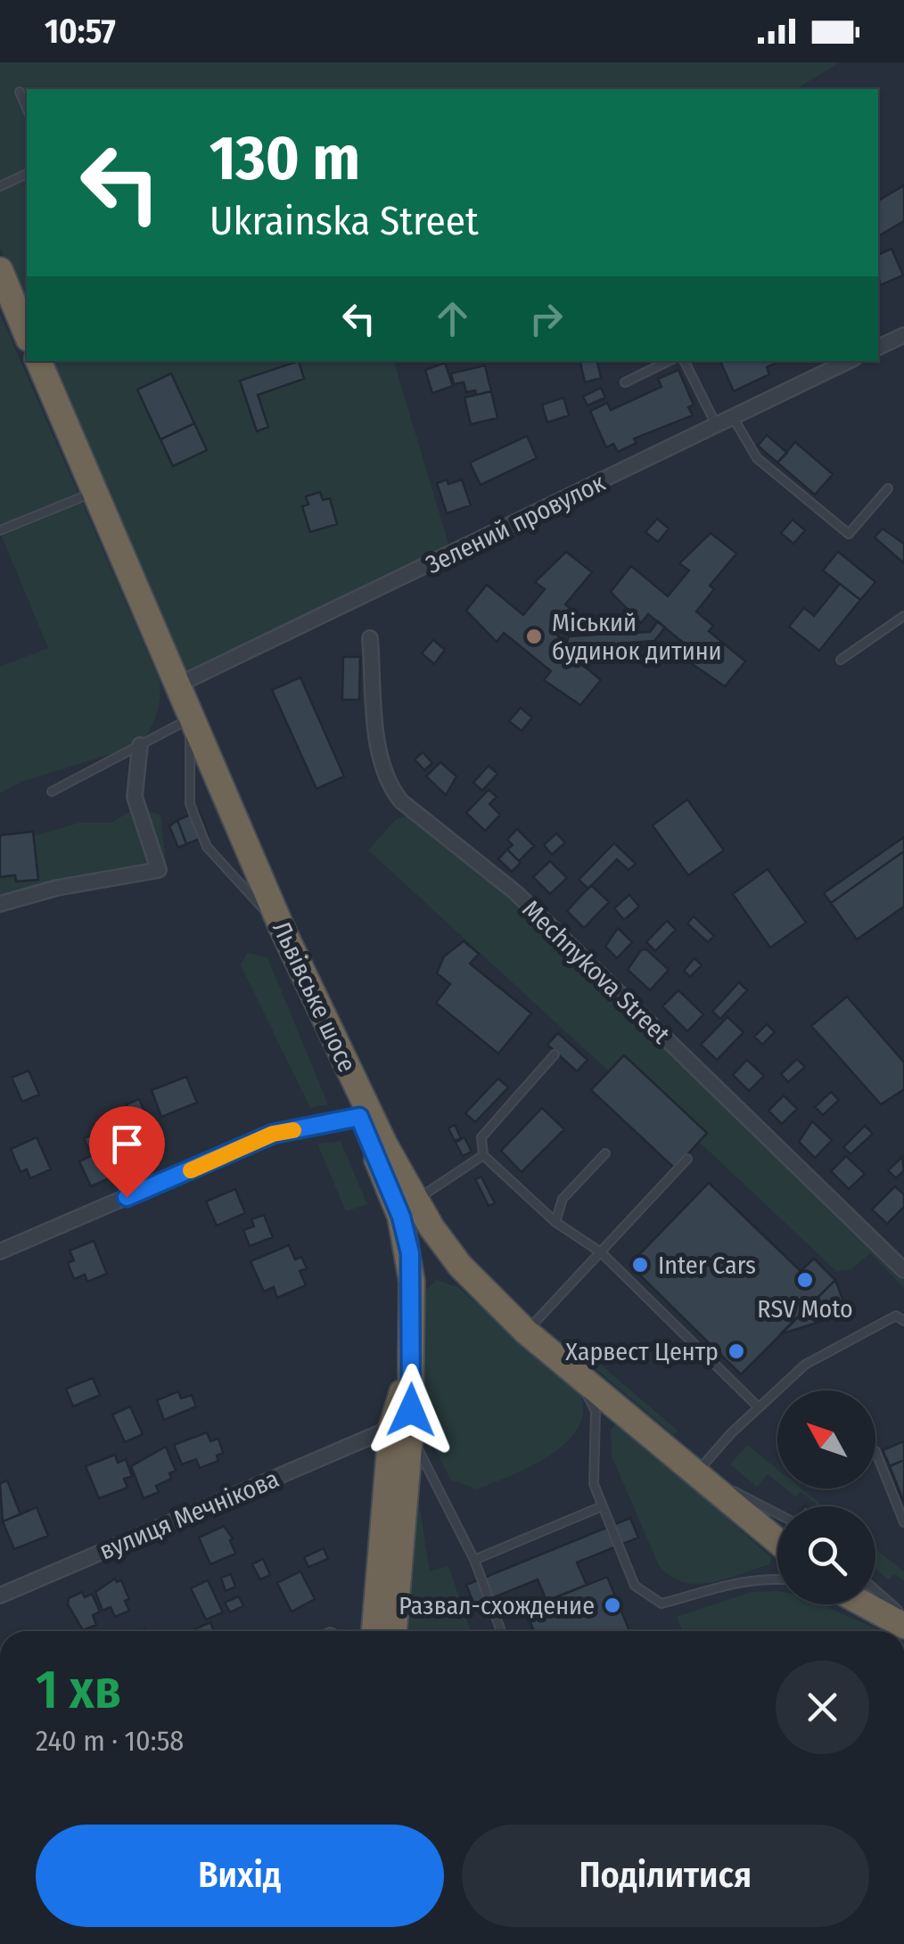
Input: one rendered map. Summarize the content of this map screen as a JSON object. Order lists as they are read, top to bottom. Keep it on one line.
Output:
{"streets":{"highway":["Львівське шосе"],"street":["Зелений провулок","Mechnykova Street","вулиця Мечнікова"]},"crossings":[["Зелений провулок","Львівське шосе"]],"places":["Міський будинок дитини","Inter Cars","RSV Moto","Харвест Центр","Развал-схождение"],"north":"top left","page":{"status":"10:57","turn":["130 m","Ukrainska Street"],"heading":["1 хв","240 m · 10:58"],"buttons":["Вихід","Поділитися"]}}
